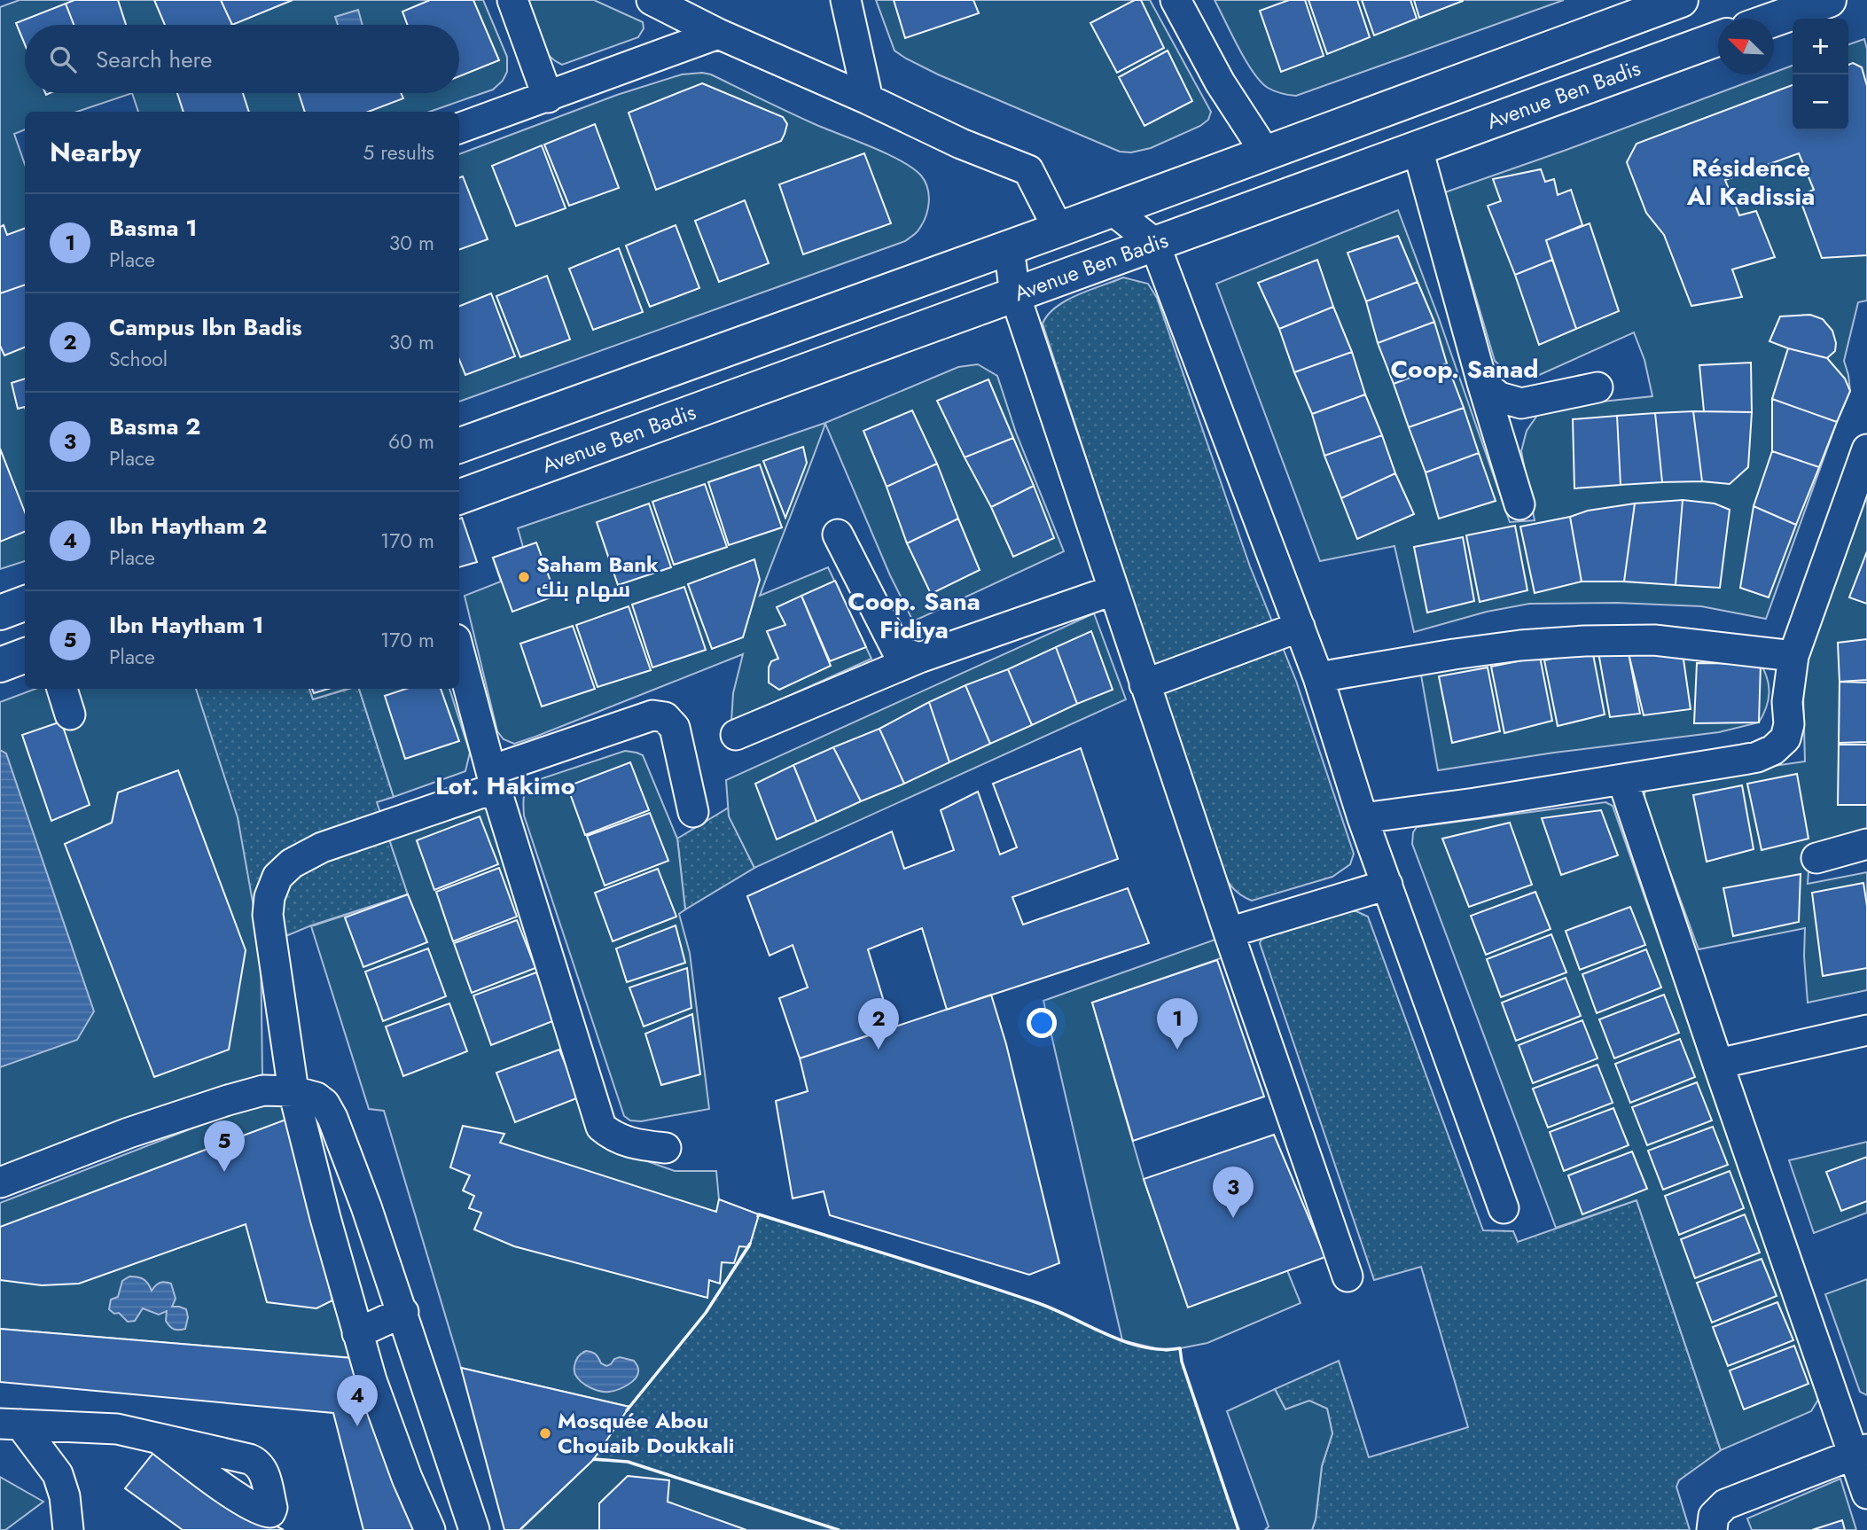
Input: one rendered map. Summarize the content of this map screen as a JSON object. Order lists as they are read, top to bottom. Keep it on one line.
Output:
{"streets":{"main road":["Avenue Ben Badis"]},"districts":["Résidence Al Kadissia","Coop. Sanad","Coop. Sana Fidiya","Lot. Hakimo"],"places":["Saham Bank سهام بنك","Mosquée Abou Chouaib Doukkali"],"north":"top left","page":{"map_buttons":["+","−"],"search":"Search here","heading":["Nearby","5 results"],"list":[{"mark":"1","name":"Basma 1","note":"Place","value":"30 m"},{"mark":"2","name":"Campus Ibn Badis","note":"School","value":"30 m"},{"mark":"3","name":"Basma 2","note":"Place","value":"60 m"},{"mark":"4","name":"Ibn Haytham 2","note":"Place","value":"170 m"},{"mark":"5","name":"Ibn Haytham 1","note":"Place","value":"170 m"}],"pins":["1","2","5","3","4"]}}
